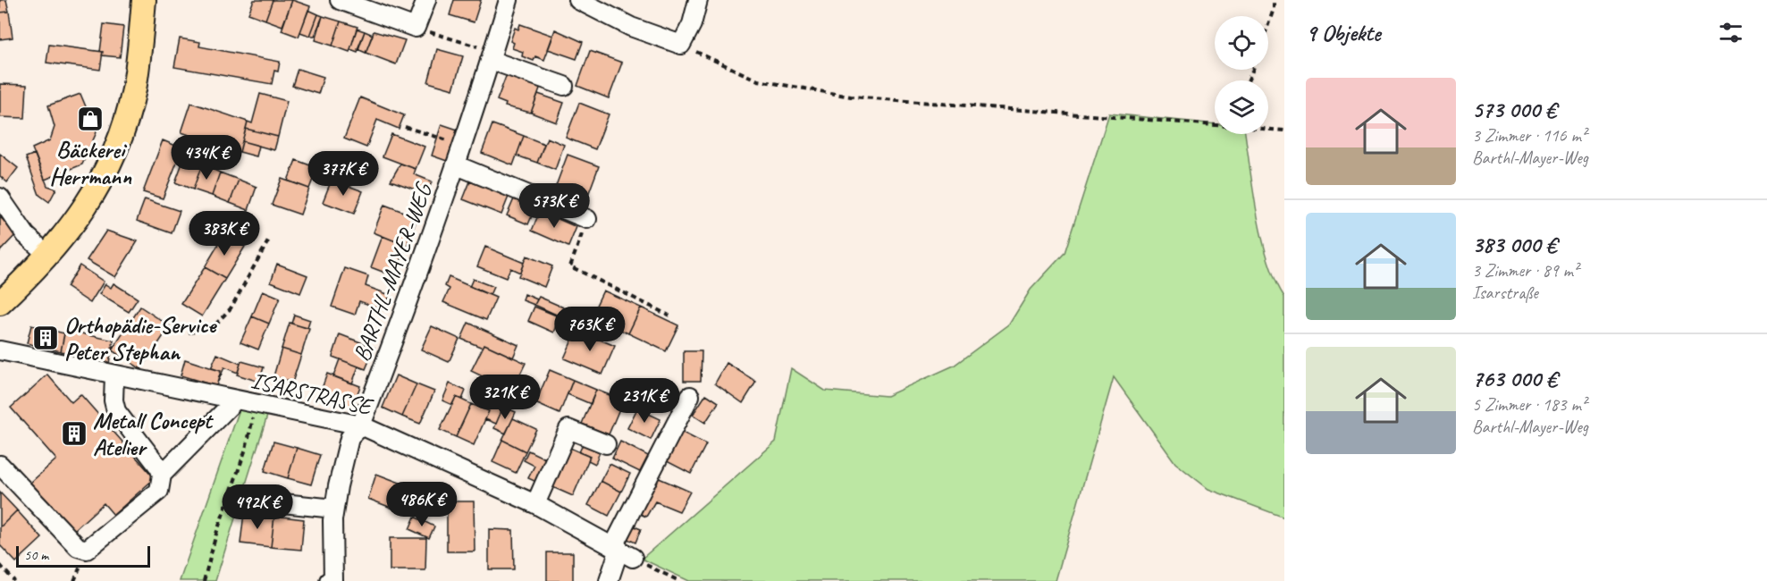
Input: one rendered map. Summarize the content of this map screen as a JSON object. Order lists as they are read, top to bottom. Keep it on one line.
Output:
{"streets":{"street":["BARTHL-MAYER-WEG","ISARSTRASSE"]},"crossings":[["BARTHL-MAYER-WEG","ISARSTRASSE"]],"places":{"shop":["Bäckerei Herrmann"],"building":["Orthopädie-Service Peter Stephan","Metall Concept Atelier"]},"scale_bar":"50 m","page":{"heading":"9 Objekte","list":[{"name":"573 000 €","note":"3 Zimmer · 116 m² · Barthl-Mayer-Weg"},{"name":"383 000 €","note":"3 Zimmer · 89 m² · Isarstraße"},{"name":"763 000 €","note":"5 Zimmer · 183 m² · Barthl-Mayer-Weg"}],"price":["434K €","377K €","573K €","383K €","763K €","321K €","231K €","486K €","492K €"],"scale":"50 m"}}
